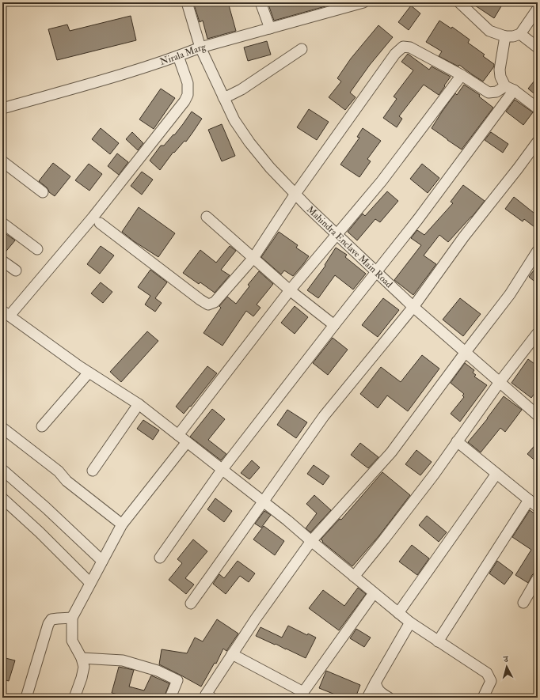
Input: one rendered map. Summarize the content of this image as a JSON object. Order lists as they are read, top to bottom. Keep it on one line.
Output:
{"streets":{"street":["Nirala Marg","Mahindra Enclave Main Road"]},"crossings":[["Nirala Marg","Mahindra Enclave Main Road"]],"north":"top"}
